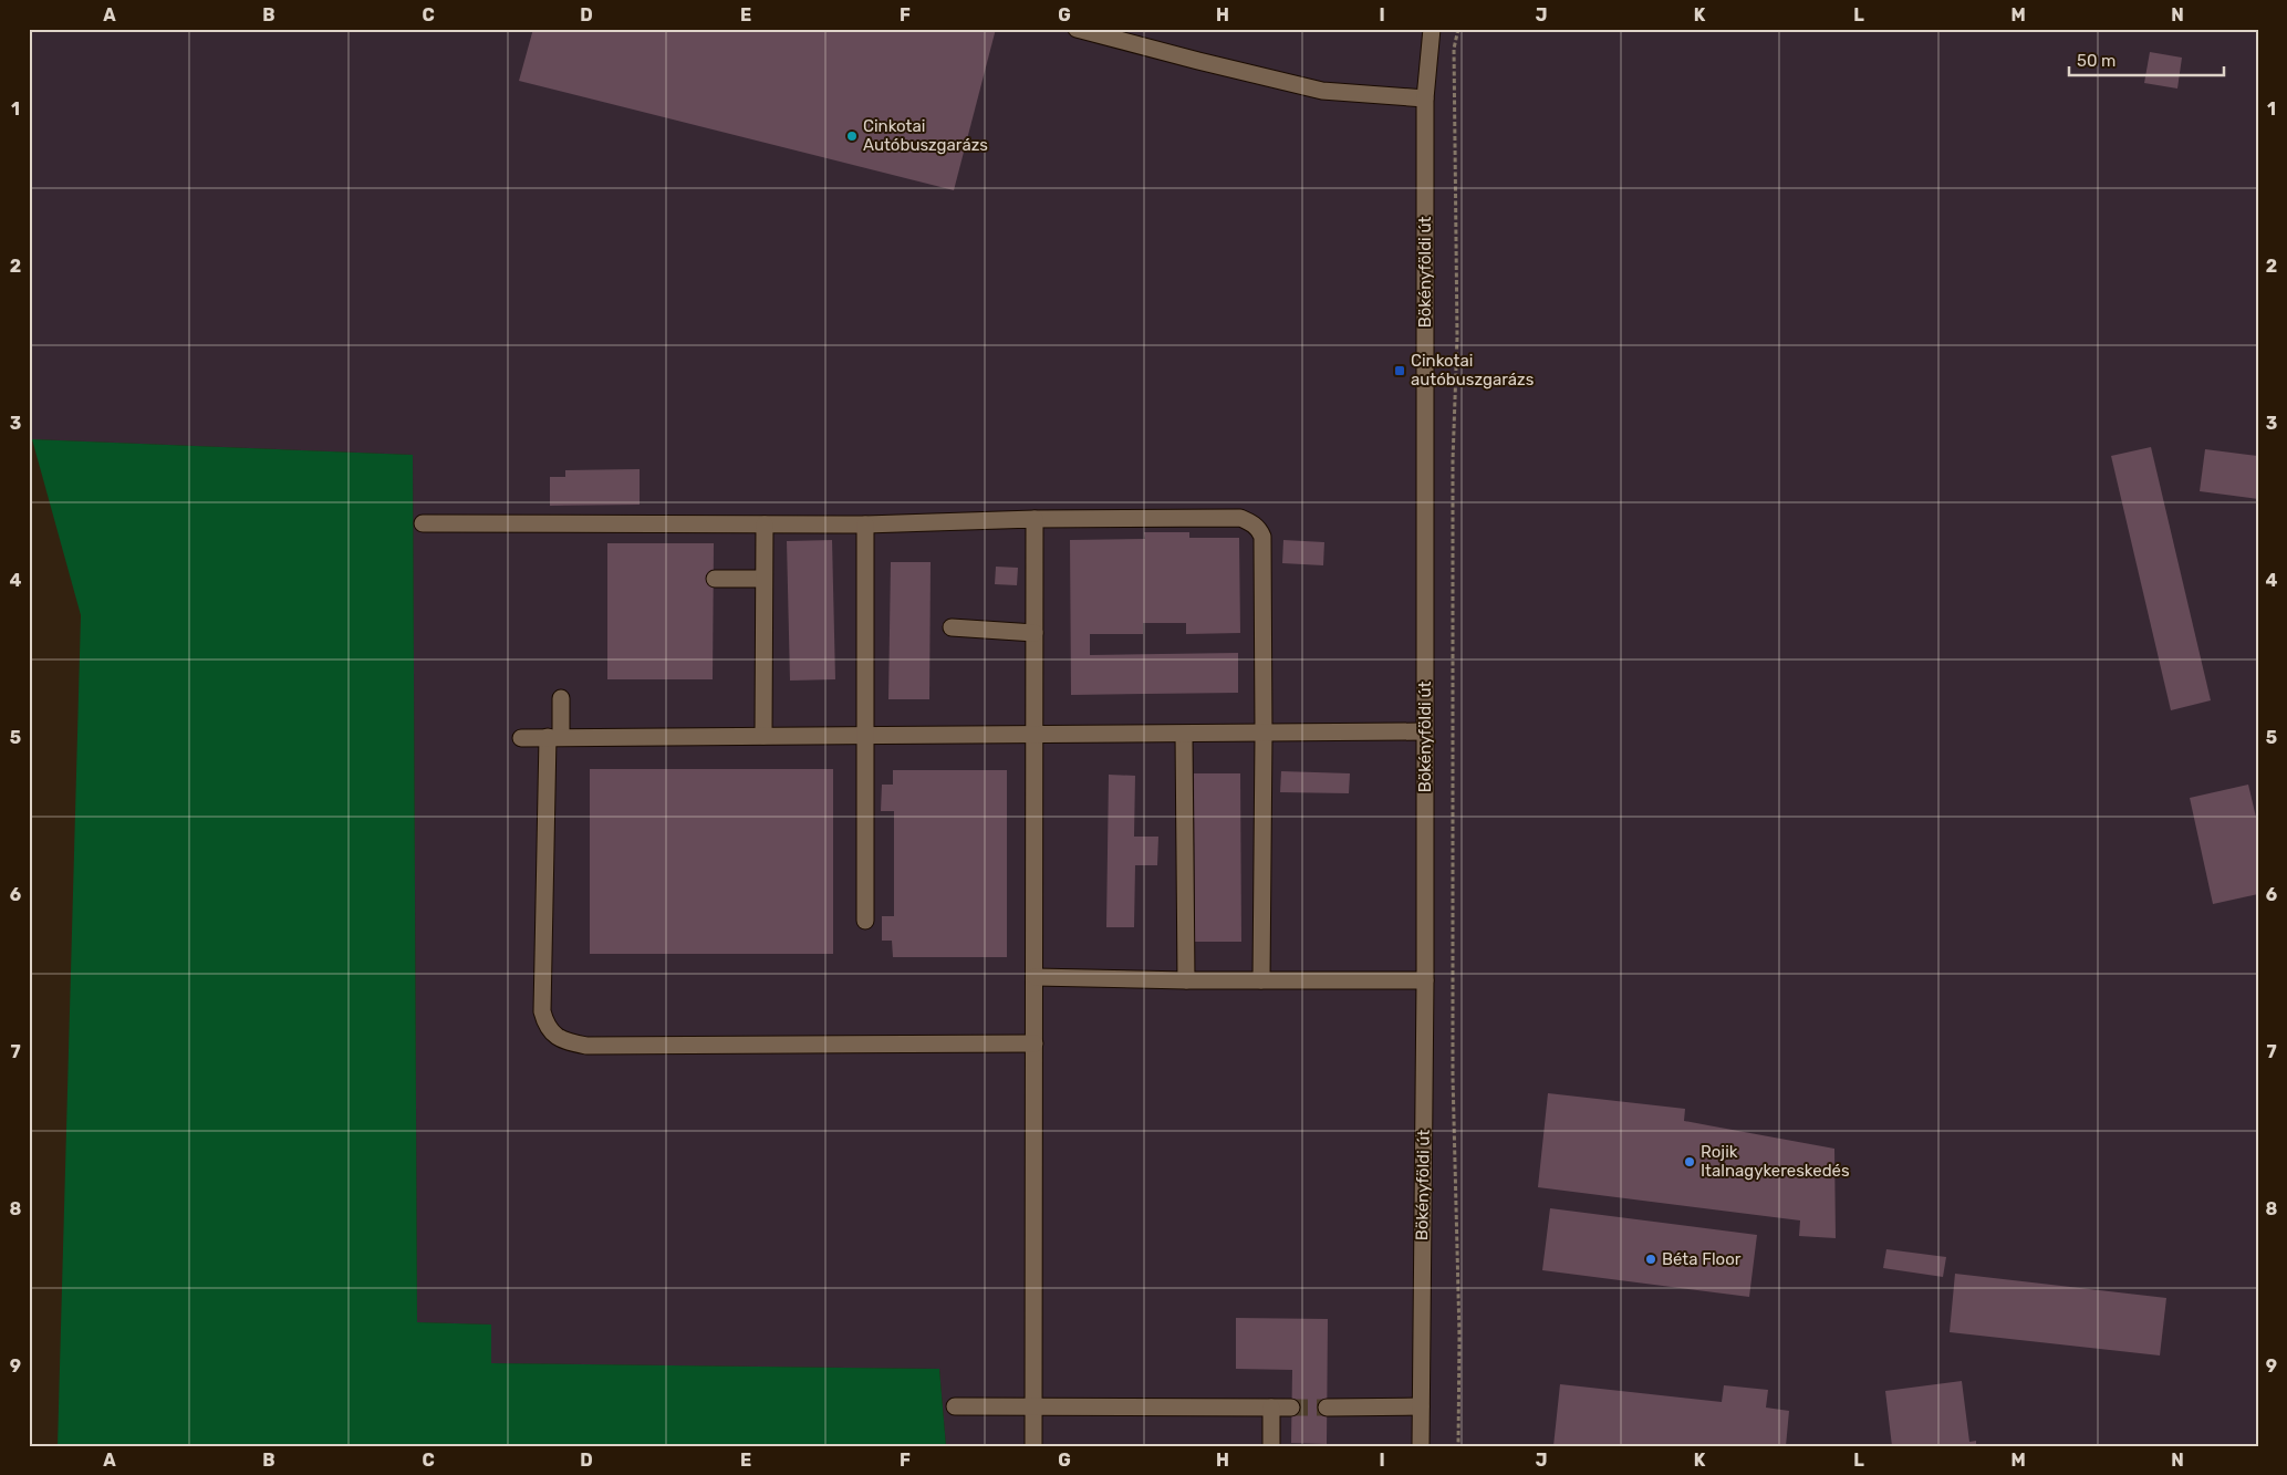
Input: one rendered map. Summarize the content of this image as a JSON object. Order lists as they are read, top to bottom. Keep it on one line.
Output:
{"streets":{"street":["Bökényföldi út"]},"places":{"other":["Cinkotai Autóbuszgarázs","Rojik Italnagykereskedés","Béta Floor"],"transit":["Cinkotai autóbuszgarázs"]},"scale_bar":"50 m","grid":{"columns":["A","B","C","D","E","F","G","H","I","J","K","L","M","N"],"rows":["1","2","3","4","5","6","7","8","9"]}}
